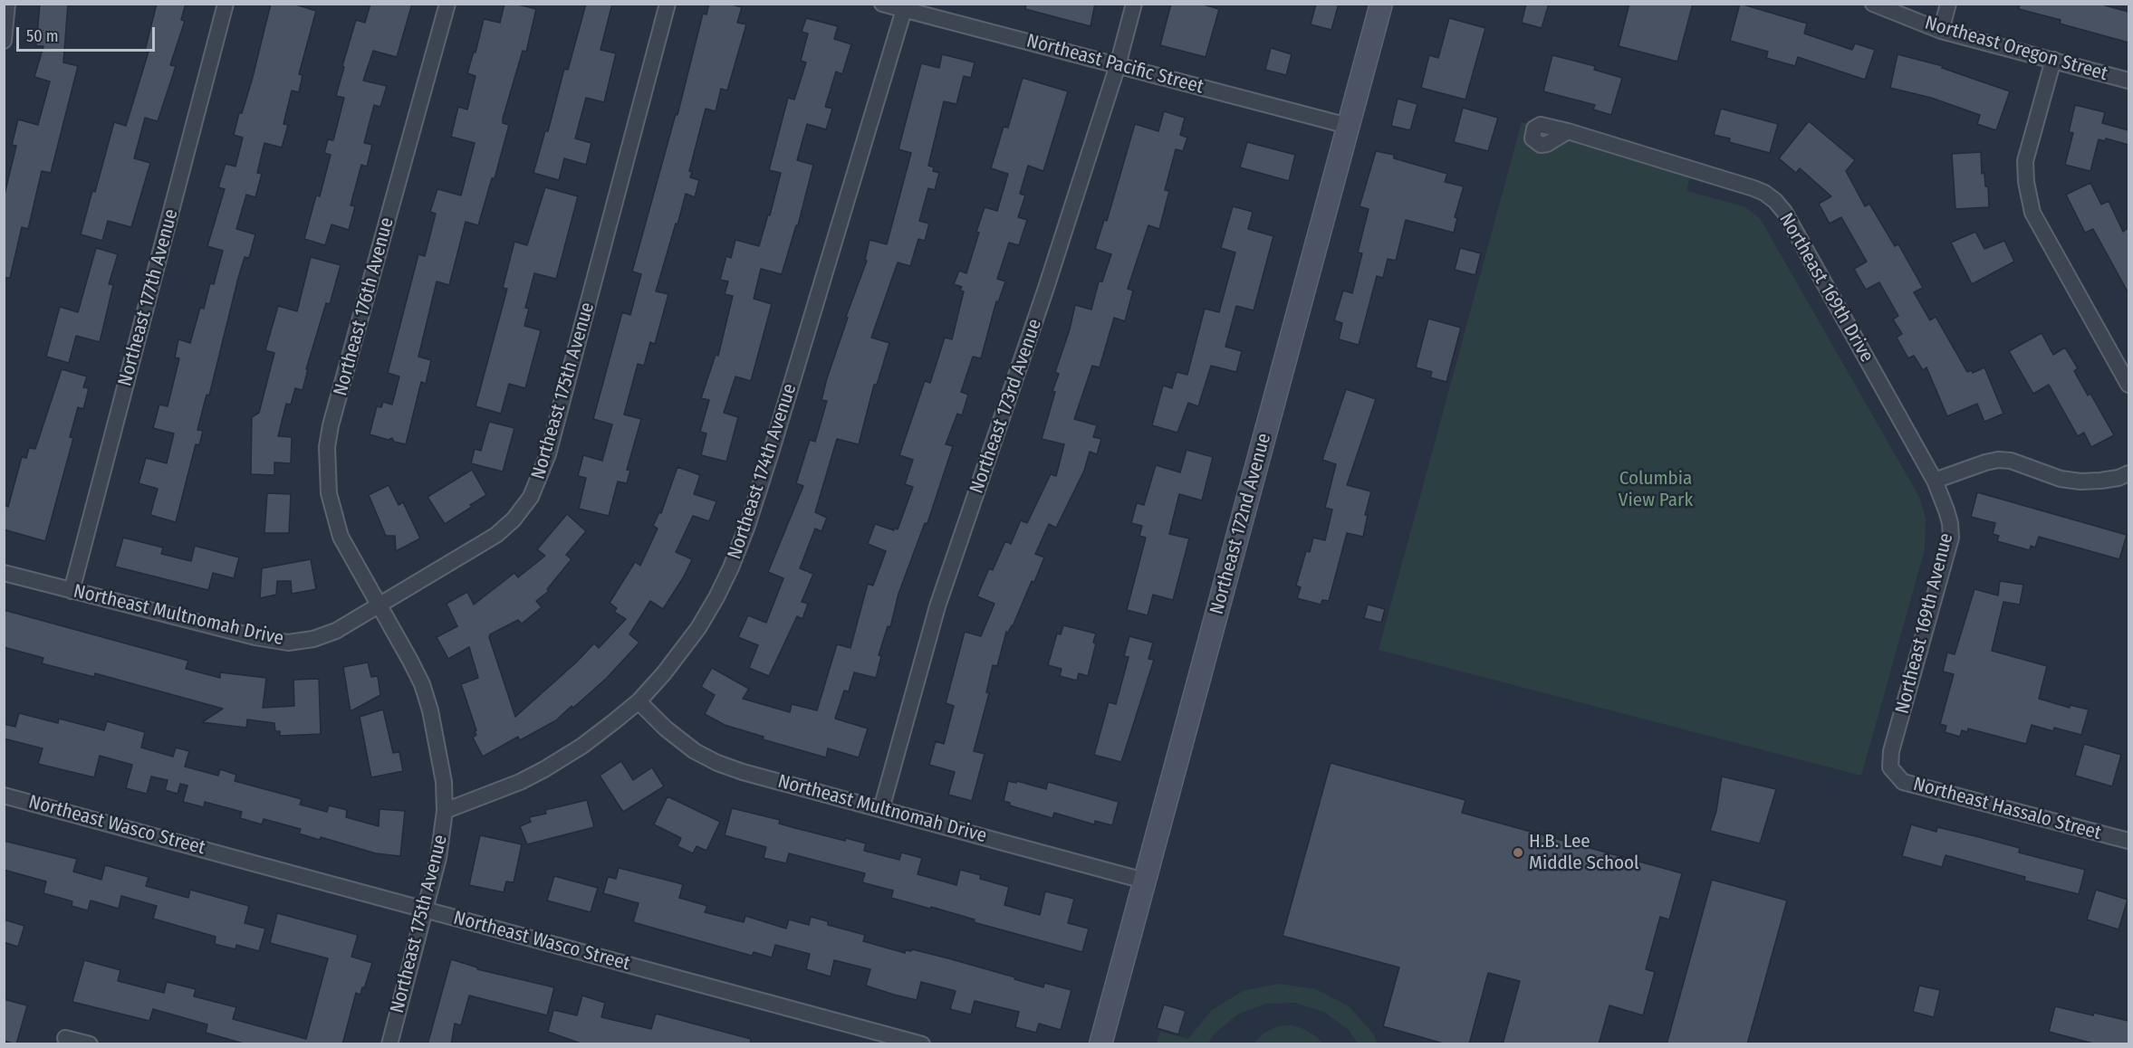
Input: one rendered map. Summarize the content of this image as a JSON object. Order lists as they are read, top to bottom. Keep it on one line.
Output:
{"streets":{"street":["Northeast Oregon Street","Northeast Pacific Street","Northeast 169th Drive","Northeast 177th Avenue","Northeast 176th Avenue","Northeast 175th Avenue","Northeast 173rd Avenue","Northeast 174th Avenue","Northeast 172nd Avenue","Northeast Multnomah Drive","Northeast 169th Avenue","Northeast Hassalo Street","Northeast Wasco Street"]},"crossings":[["Northeast Pacific Street","Northeast 173rd Avenue"],["Northeast Pacific Street","Northeast 174th Avenue"],["Northeast Pacific Street","Northeast 172nd Avenue"],["Northeast 169th Drive","Northeast 169th Avenue"],["Northeast 177th Avenue","Northeast Multnomah Drive"],["Northeast 176th Avenue","Northeast 175th Avenue"],["Northeast 176th Avenue","Northeast Multnomah Drive"],["Northeast 175th Avenue","Northeast 174th Avenue"],["Northeast 175th Avenue","Northeast Multnomah Drive"],["Northeast 175th Avenue","Northeast Wasco Street"],["Northeast 173rd Avenue","Northeast Multnomah Drive"],["Northeast 174th Avenue","Northeast Multnomah Drive"],["Northeast 172nd Avenue","Northeast Multnomah Drive"],["Northeast 169th Avenue","Northeast Hassalo Street"]],"parks":["Columbia View Park"],"places":["H.B. Lee Middle School"],"scale_bar":"50 m"}
